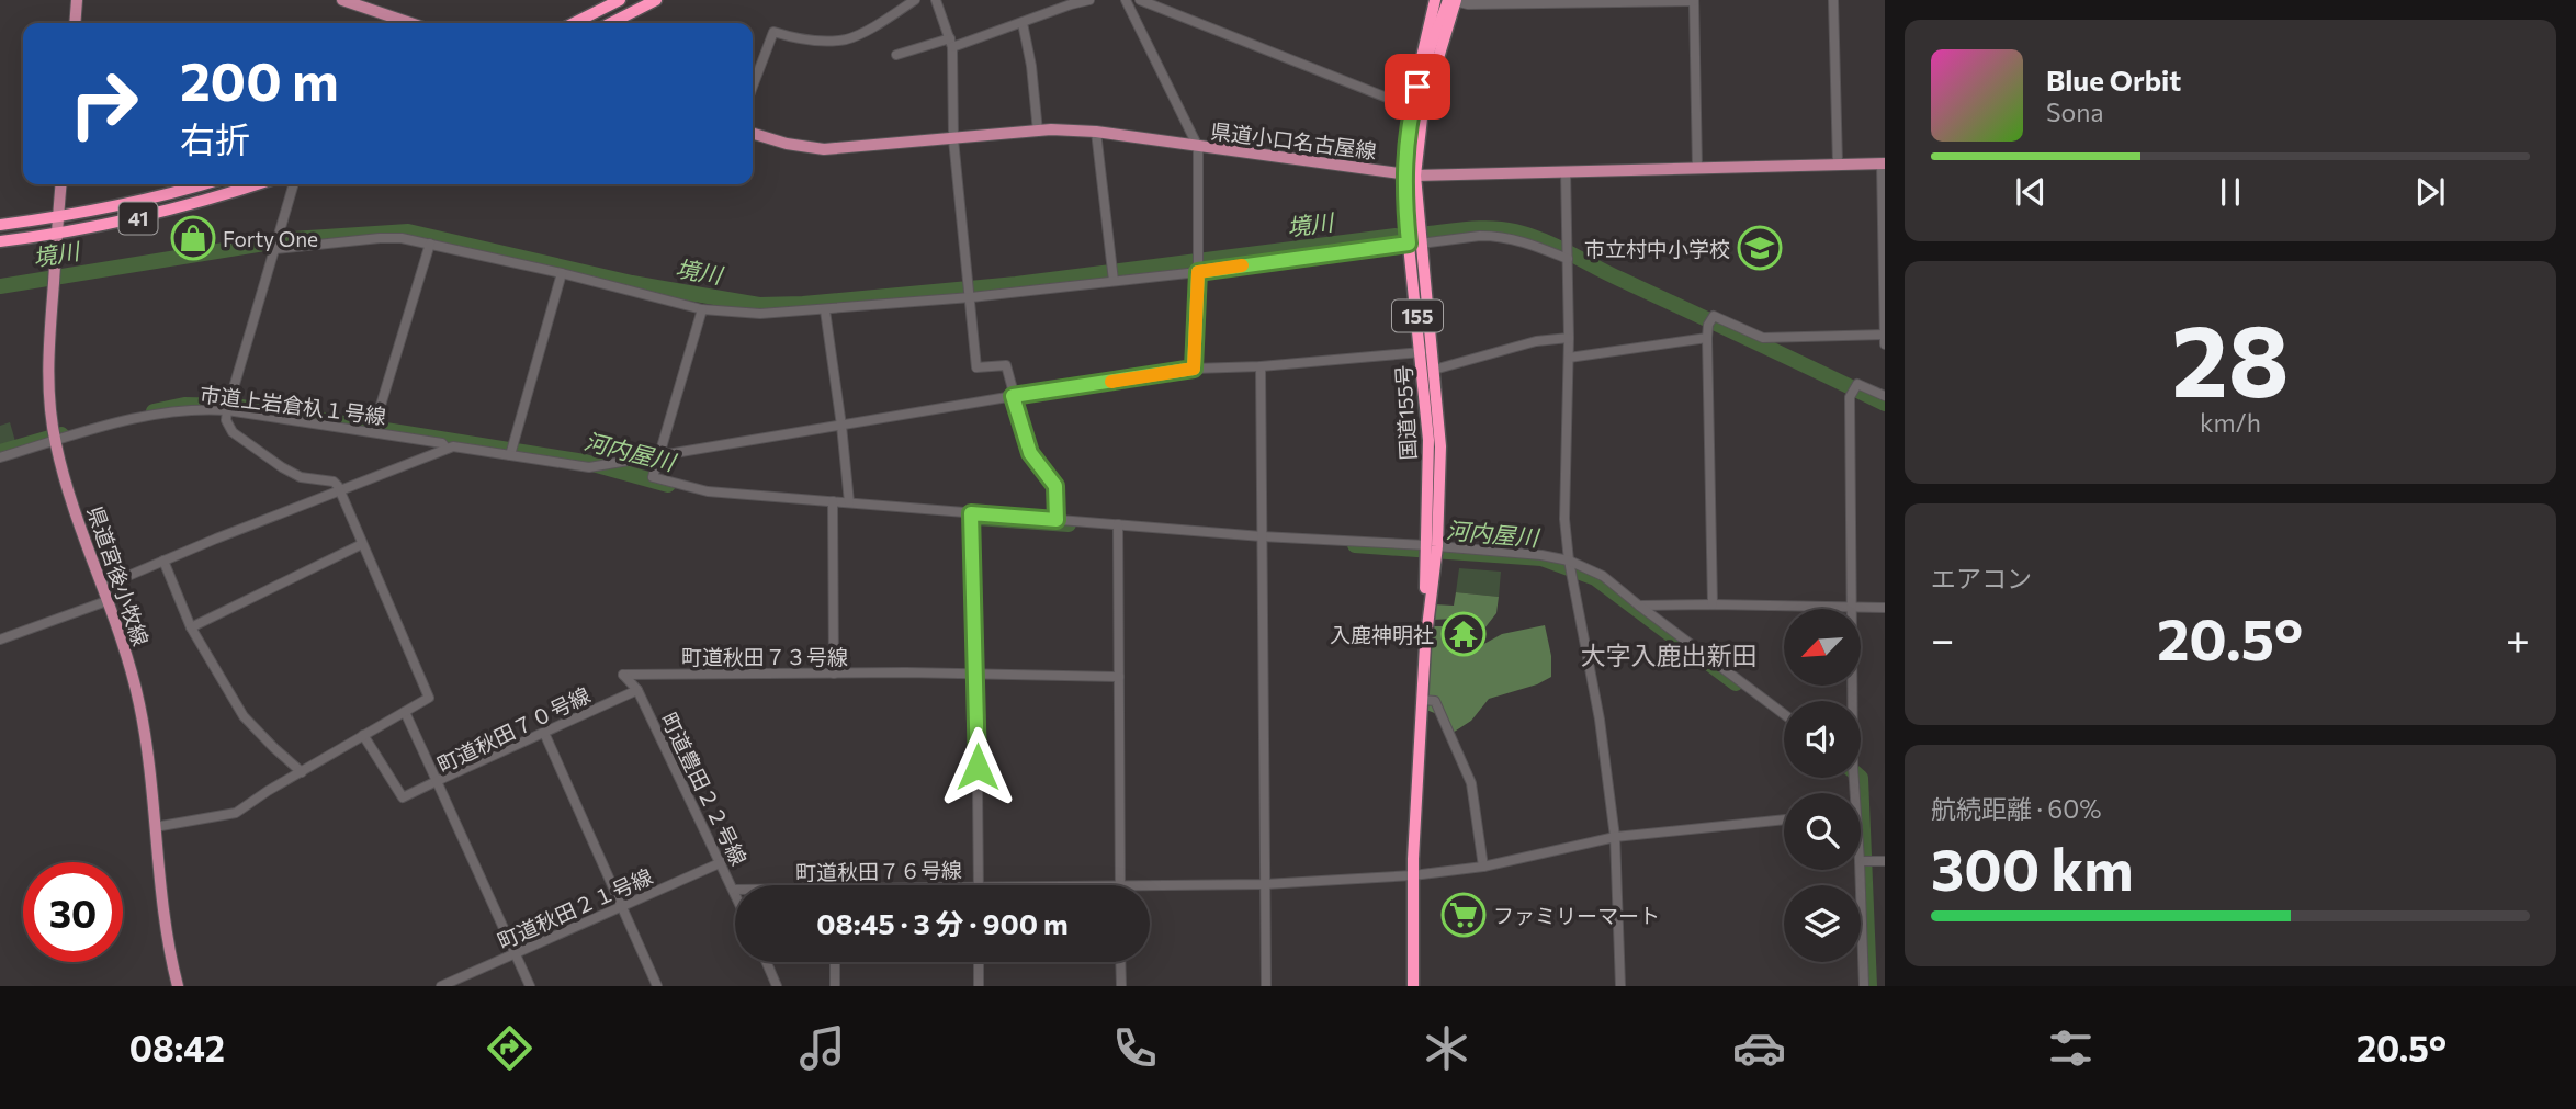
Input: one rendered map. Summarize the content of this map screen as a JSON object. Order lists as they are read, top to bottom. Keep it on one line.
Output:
{"streets":{"highway":["41","155","国道155号"],"main road":["県道小口名古屋線","県道宮後小牧線"],"street":["市道上岩倉杁１号線","町道秋田７３号線","町道秋田７０号線","町道豊田２２号線","町道秋田７６号線","町道秋田２１号線"]},"crossings":[["県道小口名古屋線","国道155号"],["41","県道宮後小牧線"],["155","国道155号"],["市道上岩倉杁１号線","県道宮後小牧線"],["国道155号","町道秋田７６号線"],["町道秋田７３号線","町道豊田２２号線"],["町道秋田７０号線","町道豊田２２号線"],["町道秋田７０号線","町道秋田２１号線"],["町道豊田２２号線","町道秋田２１号線"]],"districts":["大字入鹿出新田"],"water":["境川","河内屋川"],"places":{"shop":["Forty One"],"school or university":["市立村中小学校"],"temple":["入鹿神明社"],"supermarket":["ファミリーマート"]},"north":"bottom left","page":{"turn":["200 m","右折"],"song":["Blue Orbit","Sona"],"tile":[["28","km/h"],"エアコン",["航続距離 · 60%","300 km"]],"heat":["−","20.5°","+"],"limit":"30","trip":"08:45 · 3 分 · 900 m","tabs":["08:42","20.5°"]}}
